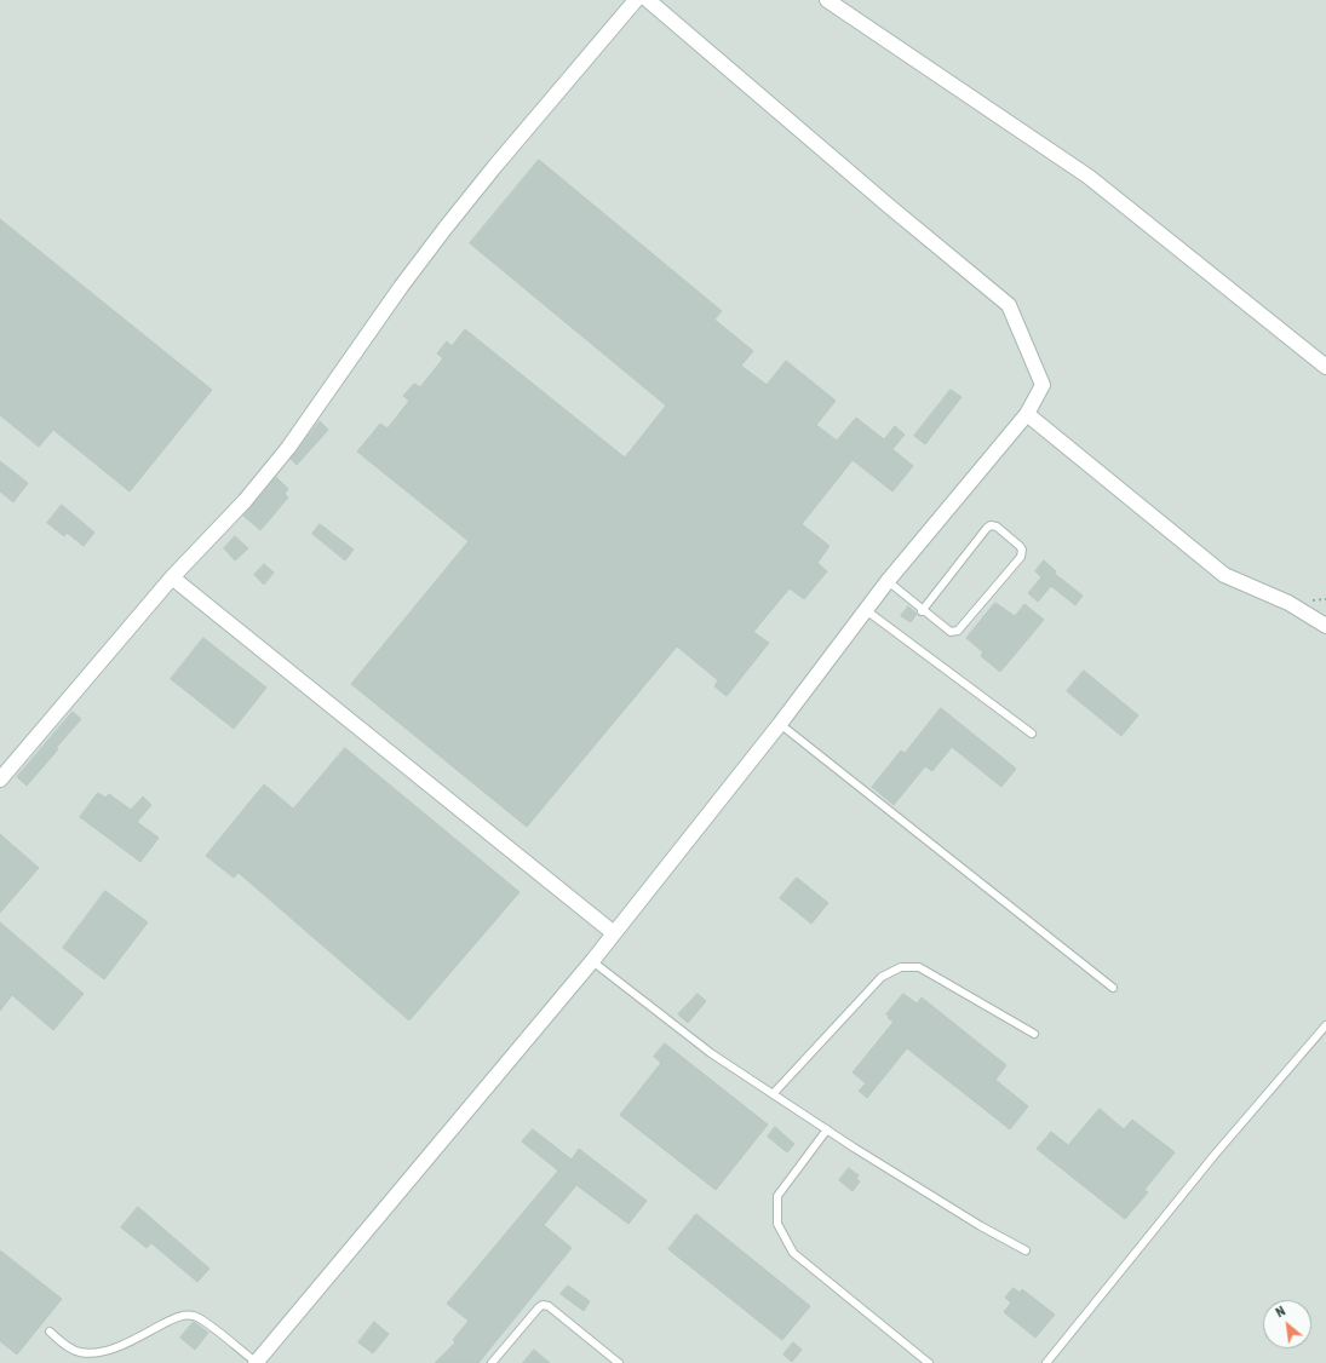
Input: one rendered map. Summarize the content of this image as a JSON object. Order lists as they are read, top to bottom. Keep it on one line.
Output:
{"north":"top left"}
